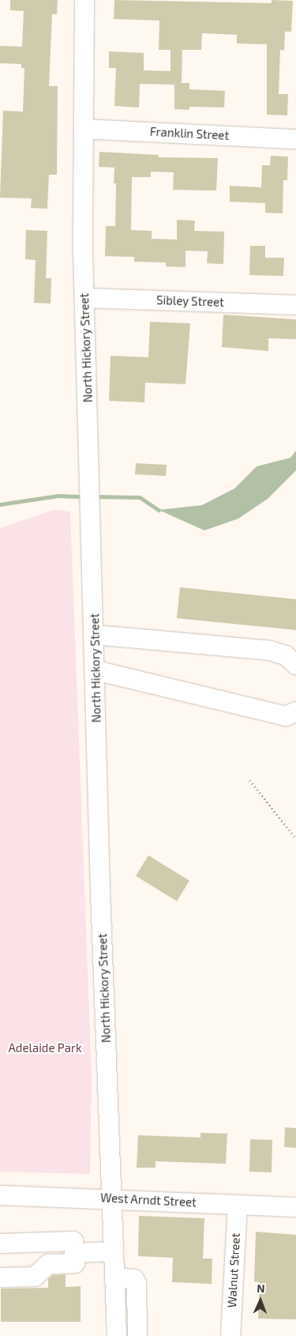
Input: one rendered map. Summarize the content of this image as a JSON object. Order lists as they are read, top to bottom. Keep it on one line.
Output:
{"streets":{"street":["Franklin Street","Sibley Street","North Hickory Street","West Arndt Street","Walnut Street"]},"crossings":[["Franklin Street","North Hickory Street"],["Sibley Street","North Hickory Street"],["North Hickory Street","West Arndt Street"],["West Arndt Street","Walnut Street"]],"parks":["Adelaide Park"],"north":"top"}
